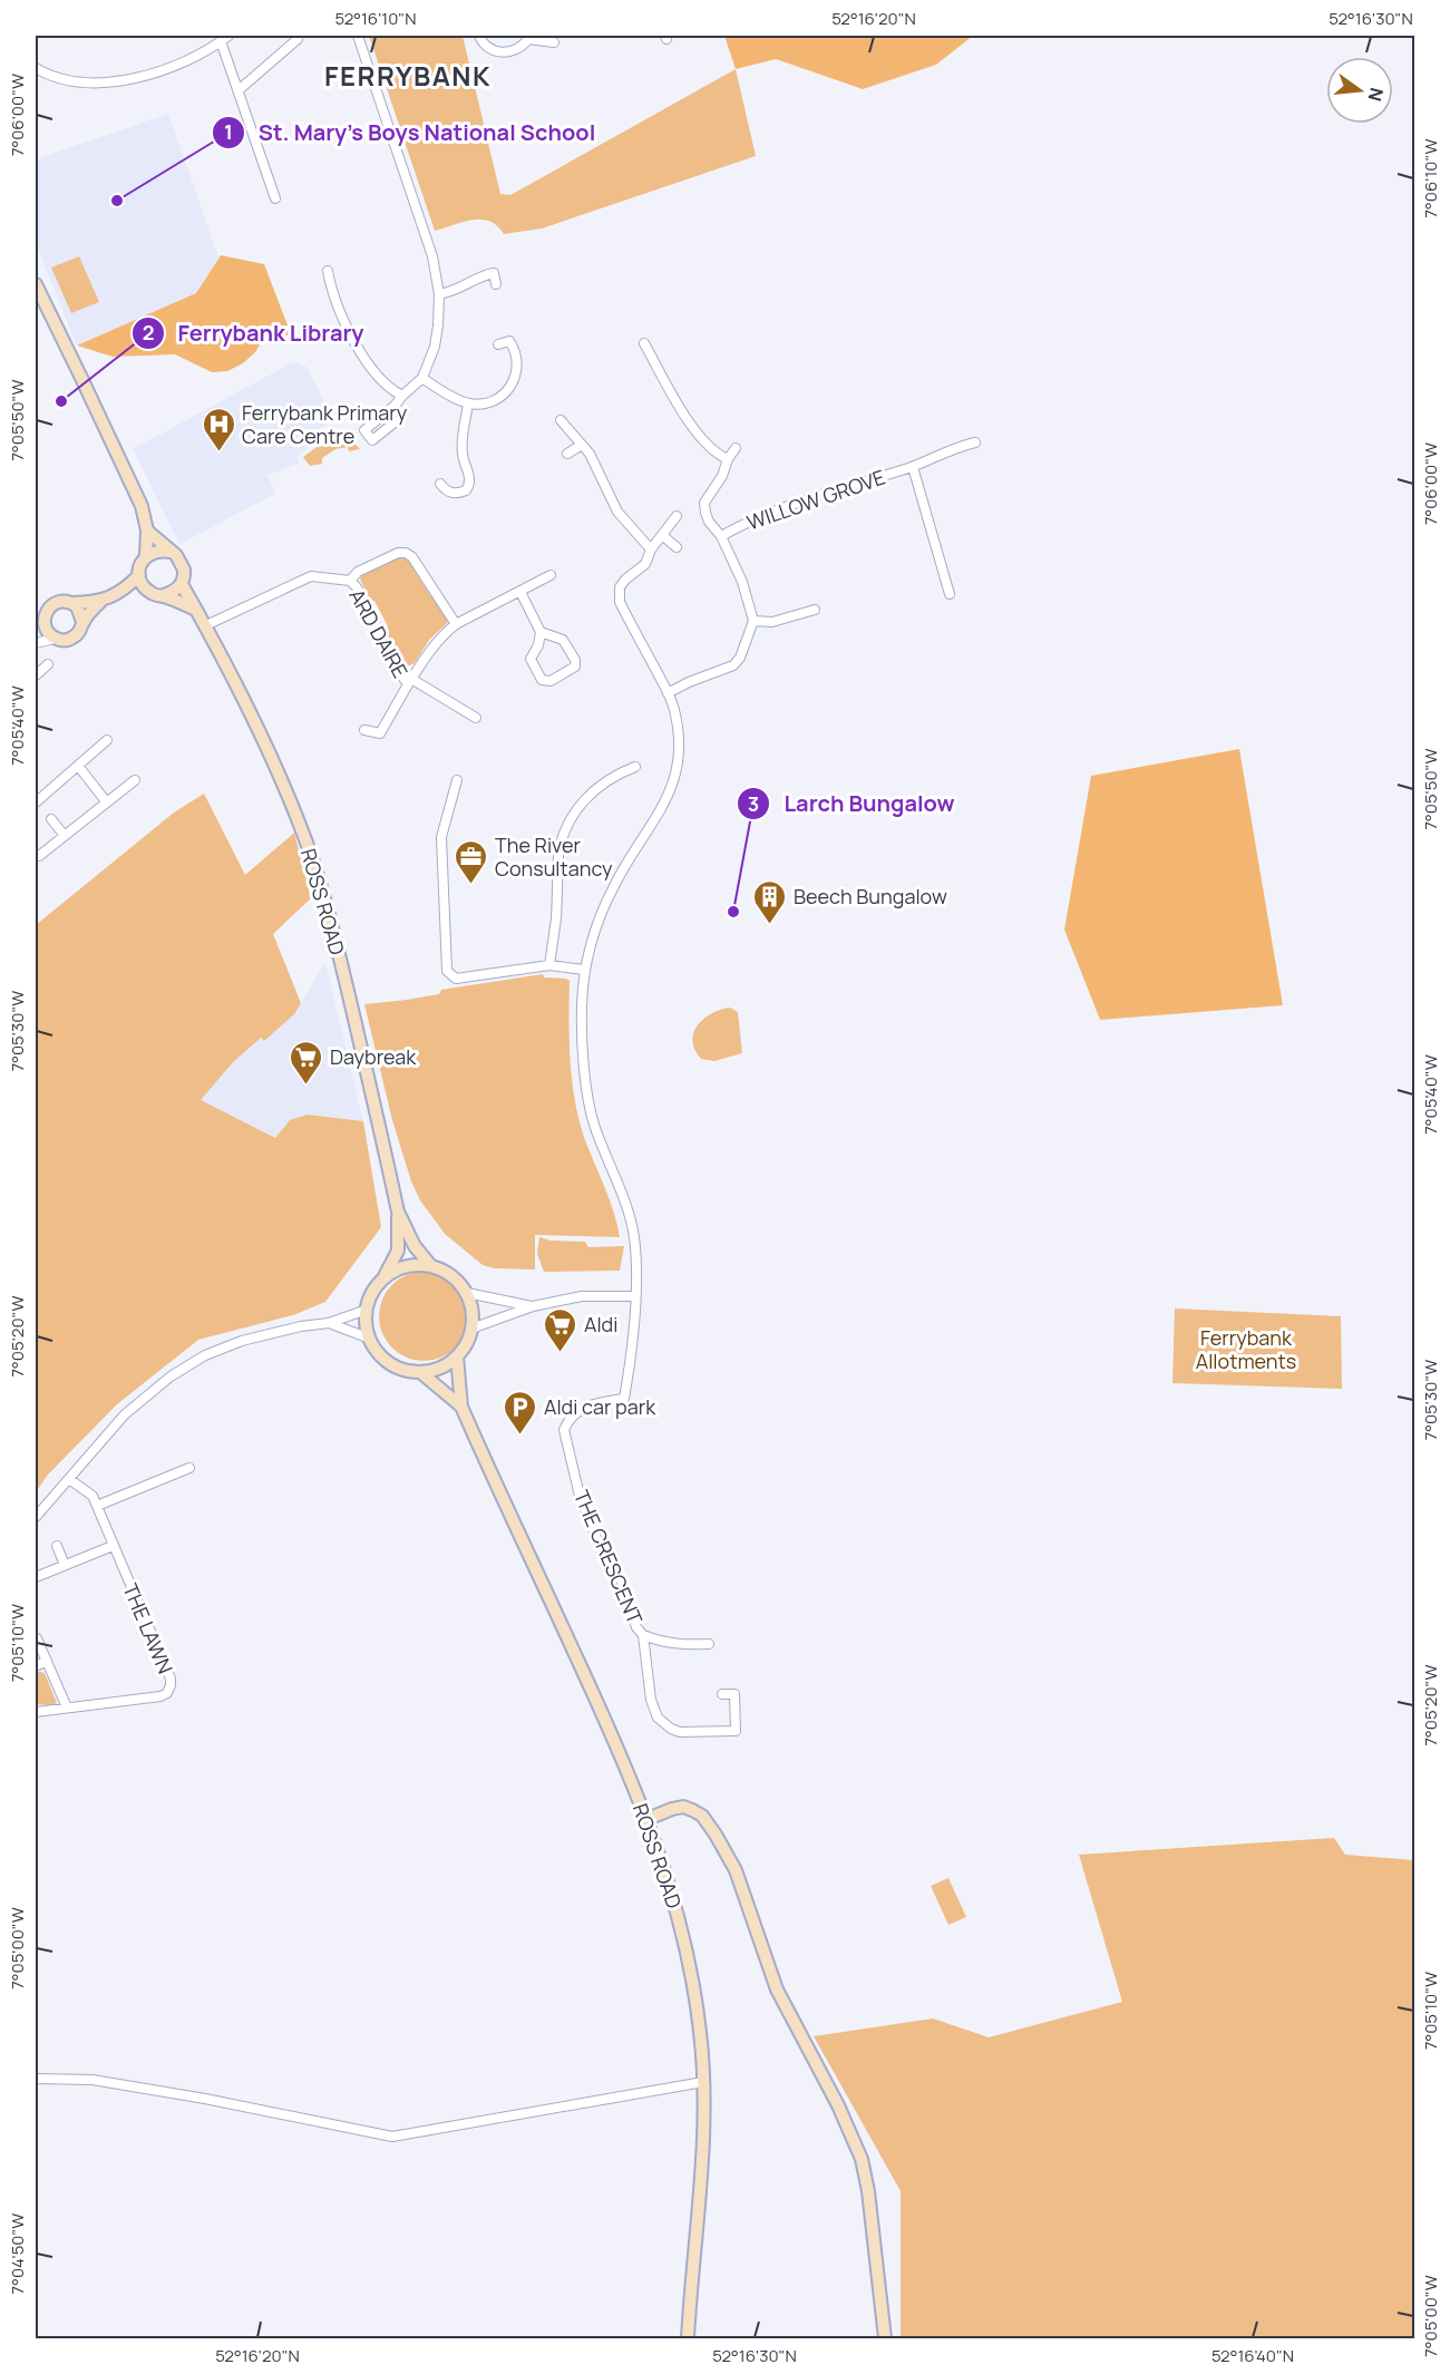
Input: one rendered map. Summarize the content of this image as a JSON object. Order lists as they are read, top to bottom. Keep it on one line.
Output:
{"streets":{"main road":["ROSS ROAD"],"street":["WILLOW GROVE","ARD DAIRE","THE CRESCENT","THE LAWN"]},"crossings":[["ARD DAIRE","ROSS ROAD"]],"districts":["FERRYBANK"],"parks":["Ferrybank Allotments"],"places":{"other":["St. Mary's Boys National School","Ferrybank Library","Larch Bungalow"],"hospital":["Ferrybank Primary Care Centre"],"office":["The River Consultancy"],"building":["Beech Bungalow"],"supermarket":["Daybreak","Aldi"],"parking":["Aldi car park"]},"north":"right","coordinates":["52°16'10\"N","52°16'20\"N","52°16'30\"N","7°06'00\"W","7°06'10\"W","7°05'50\"W","7°05'40\"W","7°05'30\"W","7°05'20\"W","7°05'10\"W","7°05'00\"W","7°04'50\"W","52°16'40\"N"]}
